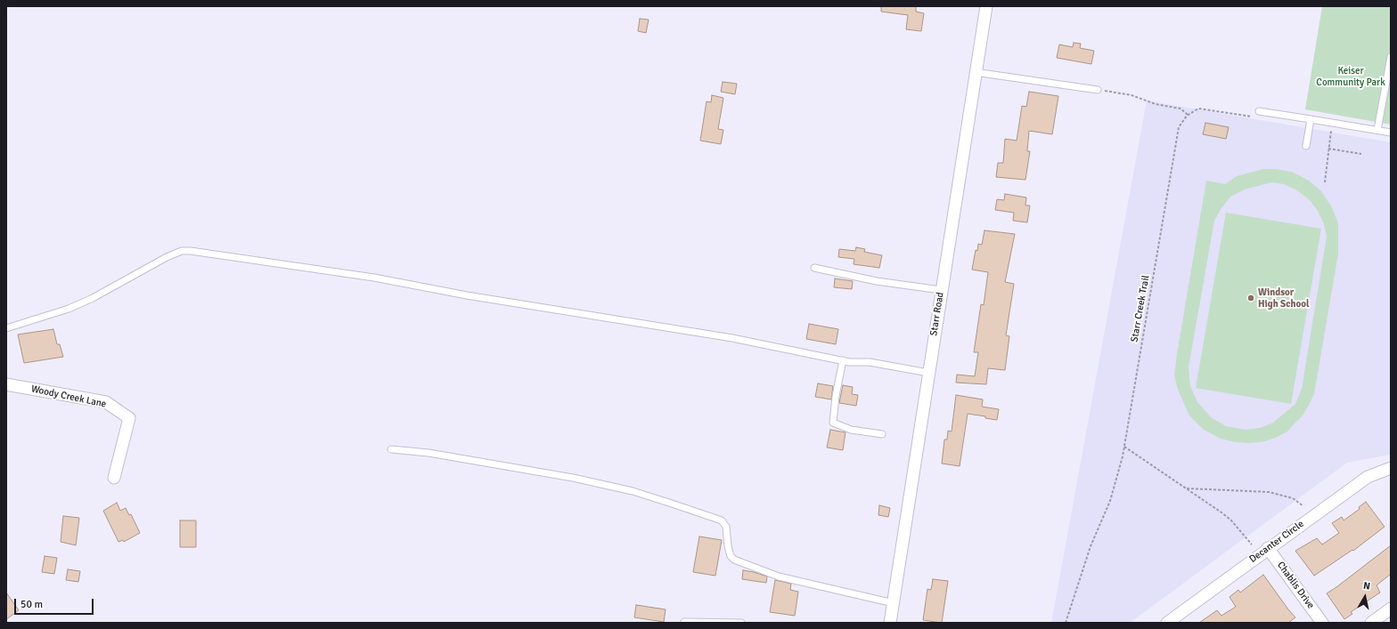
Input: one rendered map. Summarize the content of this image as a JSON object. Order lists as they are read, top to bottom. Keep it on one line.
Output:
{"streets":{"street":["Starr Road","Woody Creek Lane","Decanter Circle","Chablis Drive"],"path":["Starr Creek Trail"]},"crossings":[["Decanter Circle","Chablis Drive"]],"parks":["Keiser Community Park"],"places":["Windsor High School"],"scale_bar":"50 m","north":"top"}
